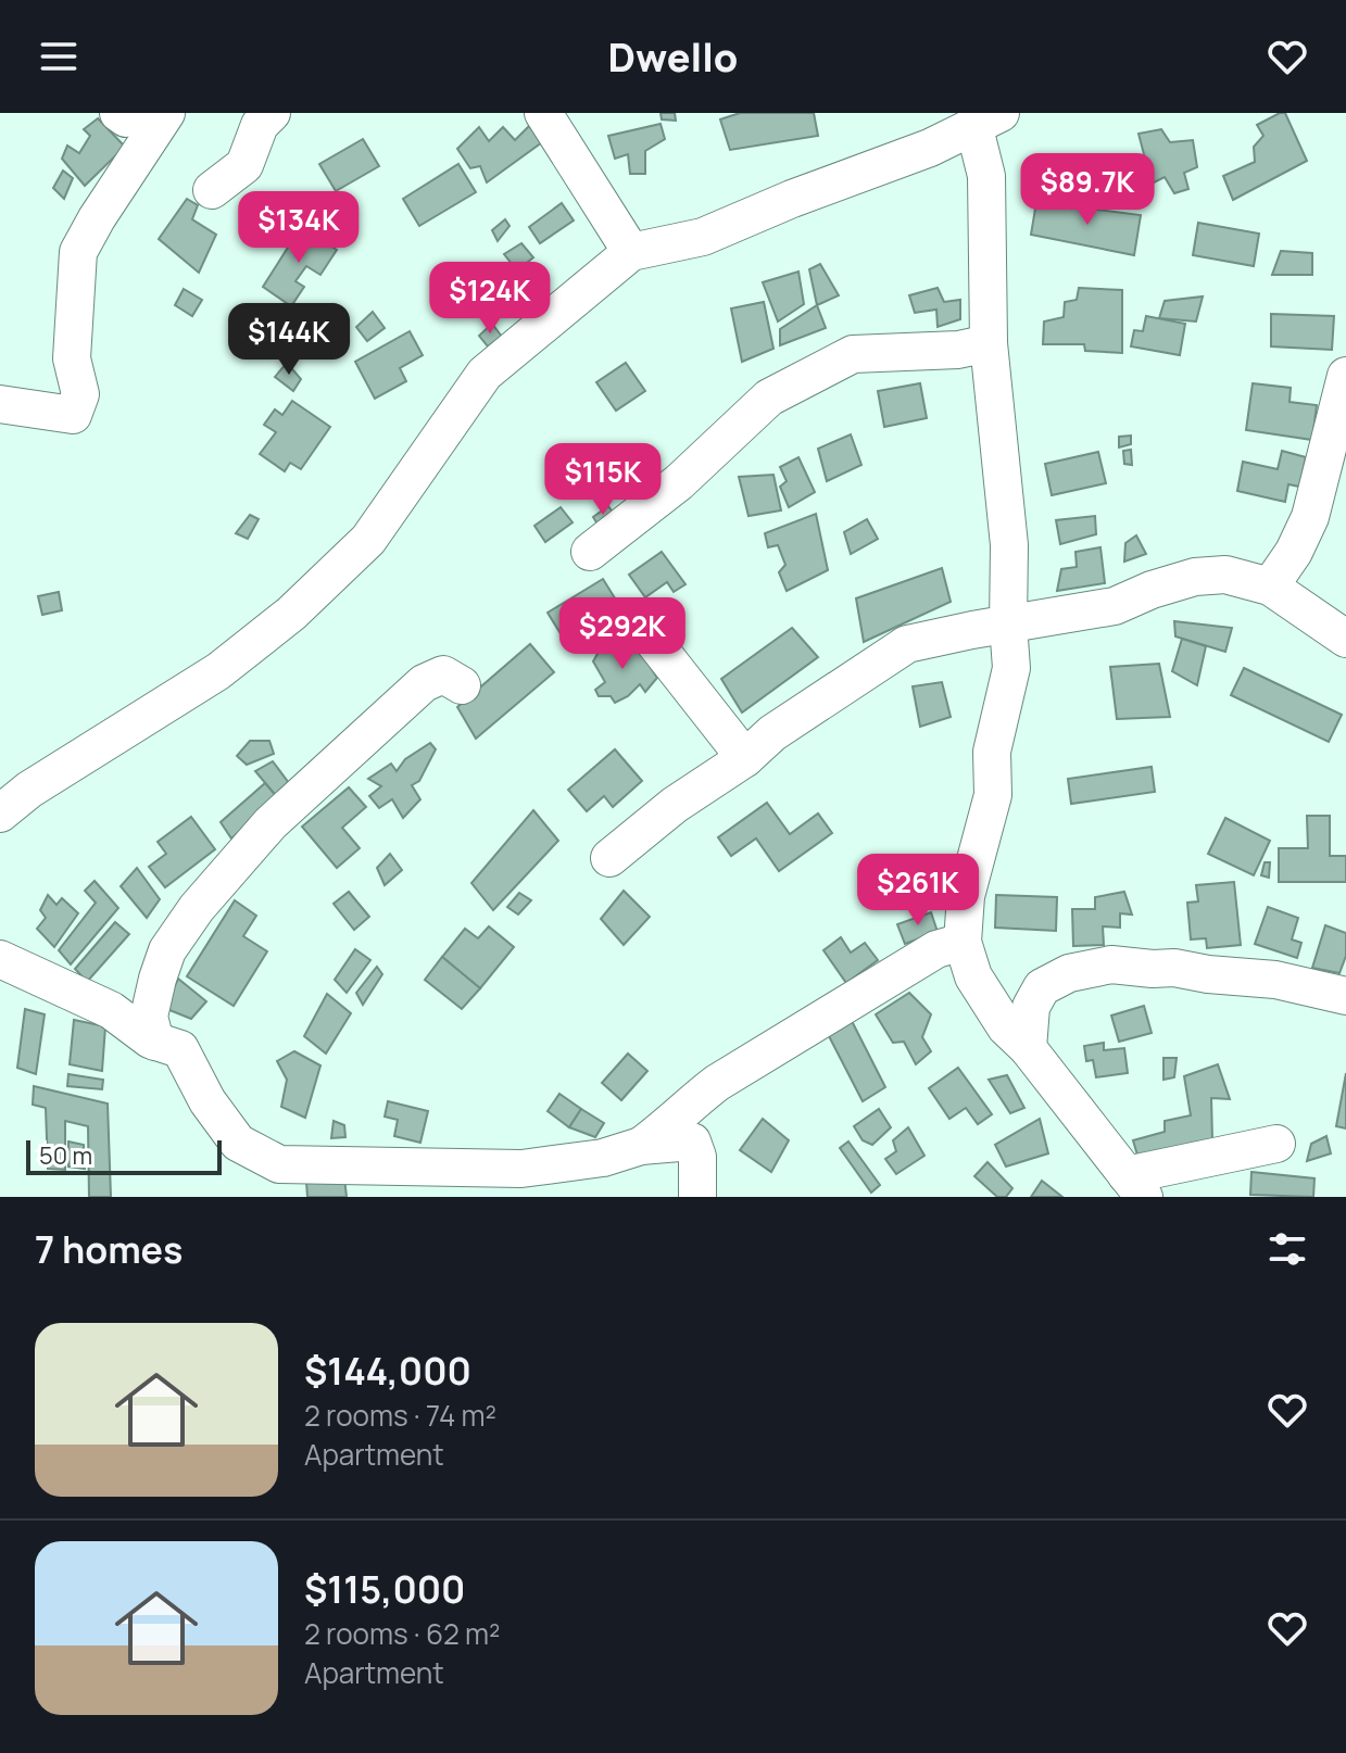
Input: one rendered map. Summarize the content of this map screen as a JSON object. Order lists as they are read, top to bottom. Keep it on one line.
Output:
{"scale_bar":"50 m","page":{"header":"Dwello","price":["$89.7K","$134K","$124K","$144K","$115K","$292K","$261K"],"scale":"50 m","heading":"7 homes","list":[{"name":"$144,000","note":"2 rooms · 74 m² · Apartment"},{"name":"$115,000","note":"2 rooms · 62 m² · Apartment"}]}}
